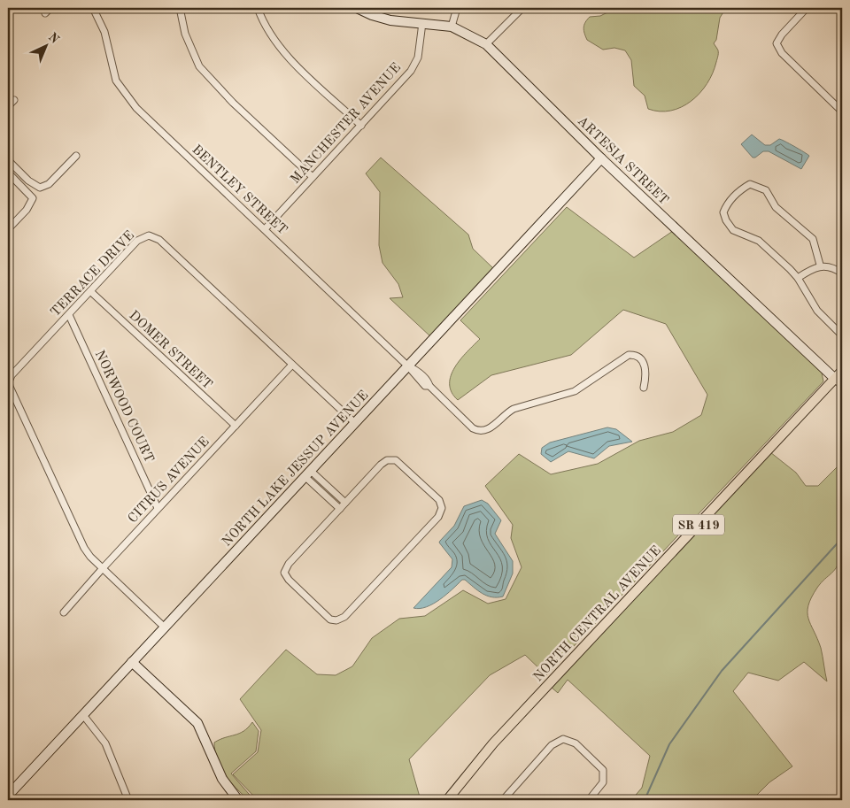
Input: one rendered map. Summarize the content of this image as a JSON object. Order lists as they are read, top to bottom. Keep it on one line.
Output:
{"streets":{"main road":["SR 419","NORTH CENTRAL AVENUE"],"street":["MANCHESTER AVENUE","ARTESIA STREET","BENTLEY STREET","TERRACE DRIVE","DOMER STREET","NORWOOD COURT","NORTH LAKE JESSUP AVENUE","CITRUS AVENUE"]},"crossings":[["MANCHESTER AVENUE","ARTESIA STREET"],["MANCHESTER AVENUE","BENTLEY STREET"],["ARTESIA STREET","NORTH LAKE JESSUP AVENUE"],["ARTESIA STREET","NORTH CENTRAL AVENUE"],["BENTLEY STREET","NORTH LAKE JESSUP AVENUE"],["TERRACE DRIVE","DOMER STREET"],["TERRACE DRIVE","NORWOOD COURT"],["TERRACE DRIVE","NORTH LAKE JESSUP AVENUE"],["TERRACE DRIVE","CITRUS AVENUE"],["DOMER STREET","CITRUS AVENUE"],["NORWOOD COURT","CITRUS AVENUE"]],"north":"top right"}
